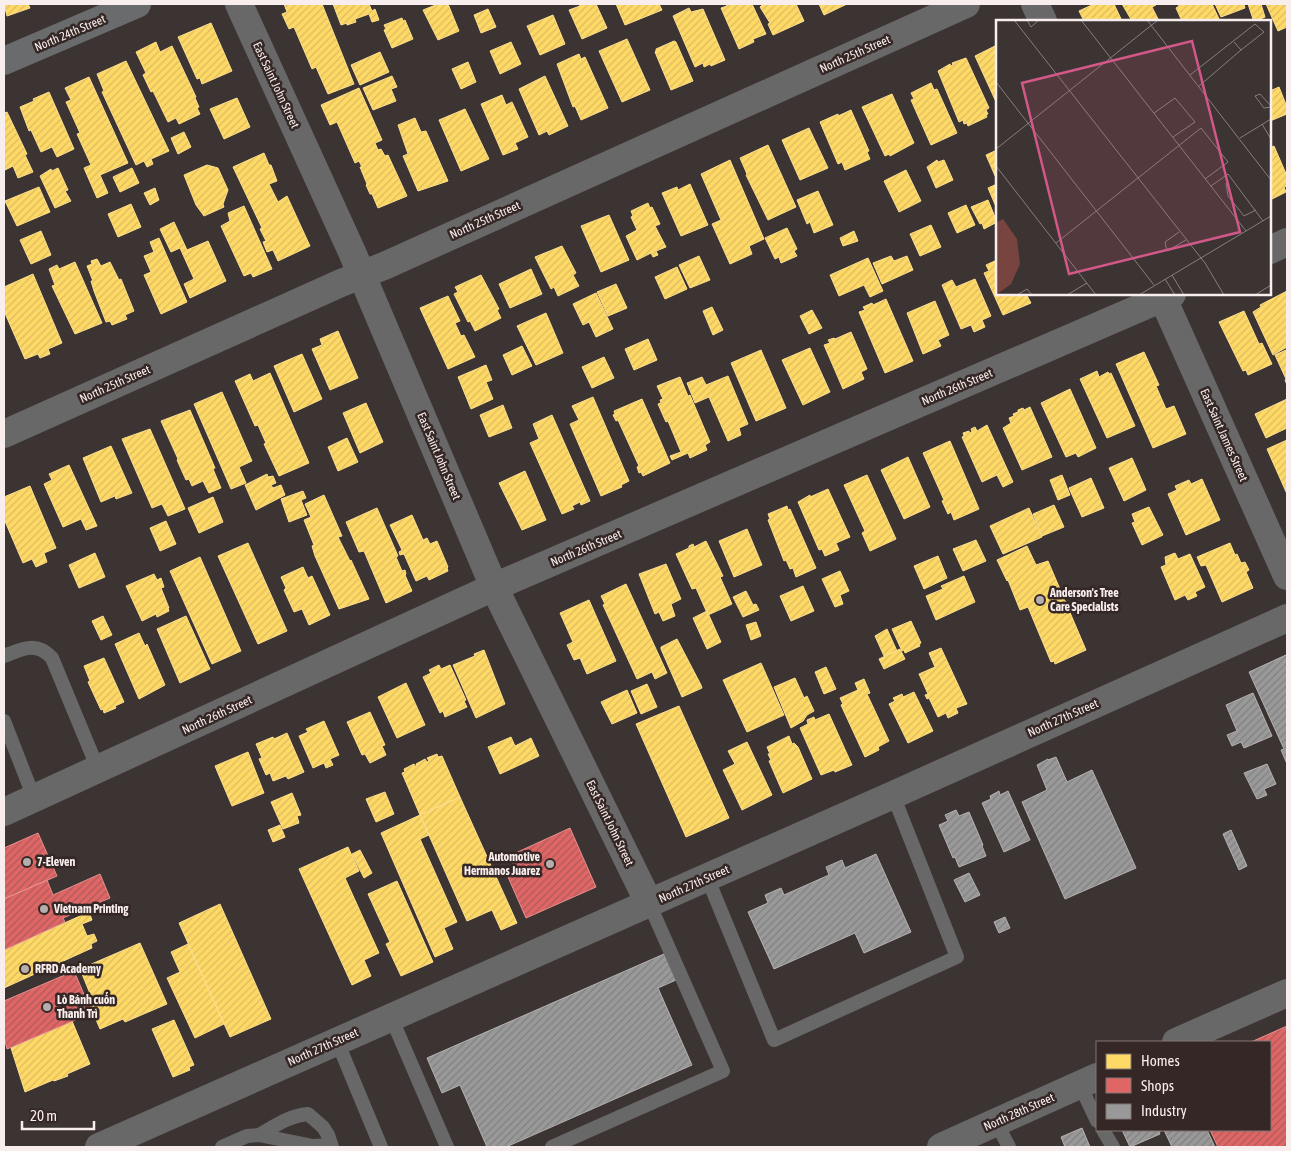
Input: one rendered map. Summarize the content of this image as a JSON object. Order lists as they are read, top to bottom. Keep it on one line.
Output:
{"streets":{"main road":["North 24th Street"],"street":["North 25th Street","East Saint John Street","North 26th Street","East Saint James Street","North 27th Street","North 28th Street"]},"crossings":[["North 25th Street","East Saint John Street"],["East Saint John Street","North 26th Street"],["East Saint John Street","North 27th Street"],["North 26th Street","East Saint James Street"]],"places":["Anderson's Tree Care Specialists","7-Eleven","Automotive Hermanos Juarez","Vietnam Printing","RFRD Academy","Lò Bánh cuốn Thanh Trì"],"legend":["Homes","Shops","Industry"],"scale_bar":"20 m"}
